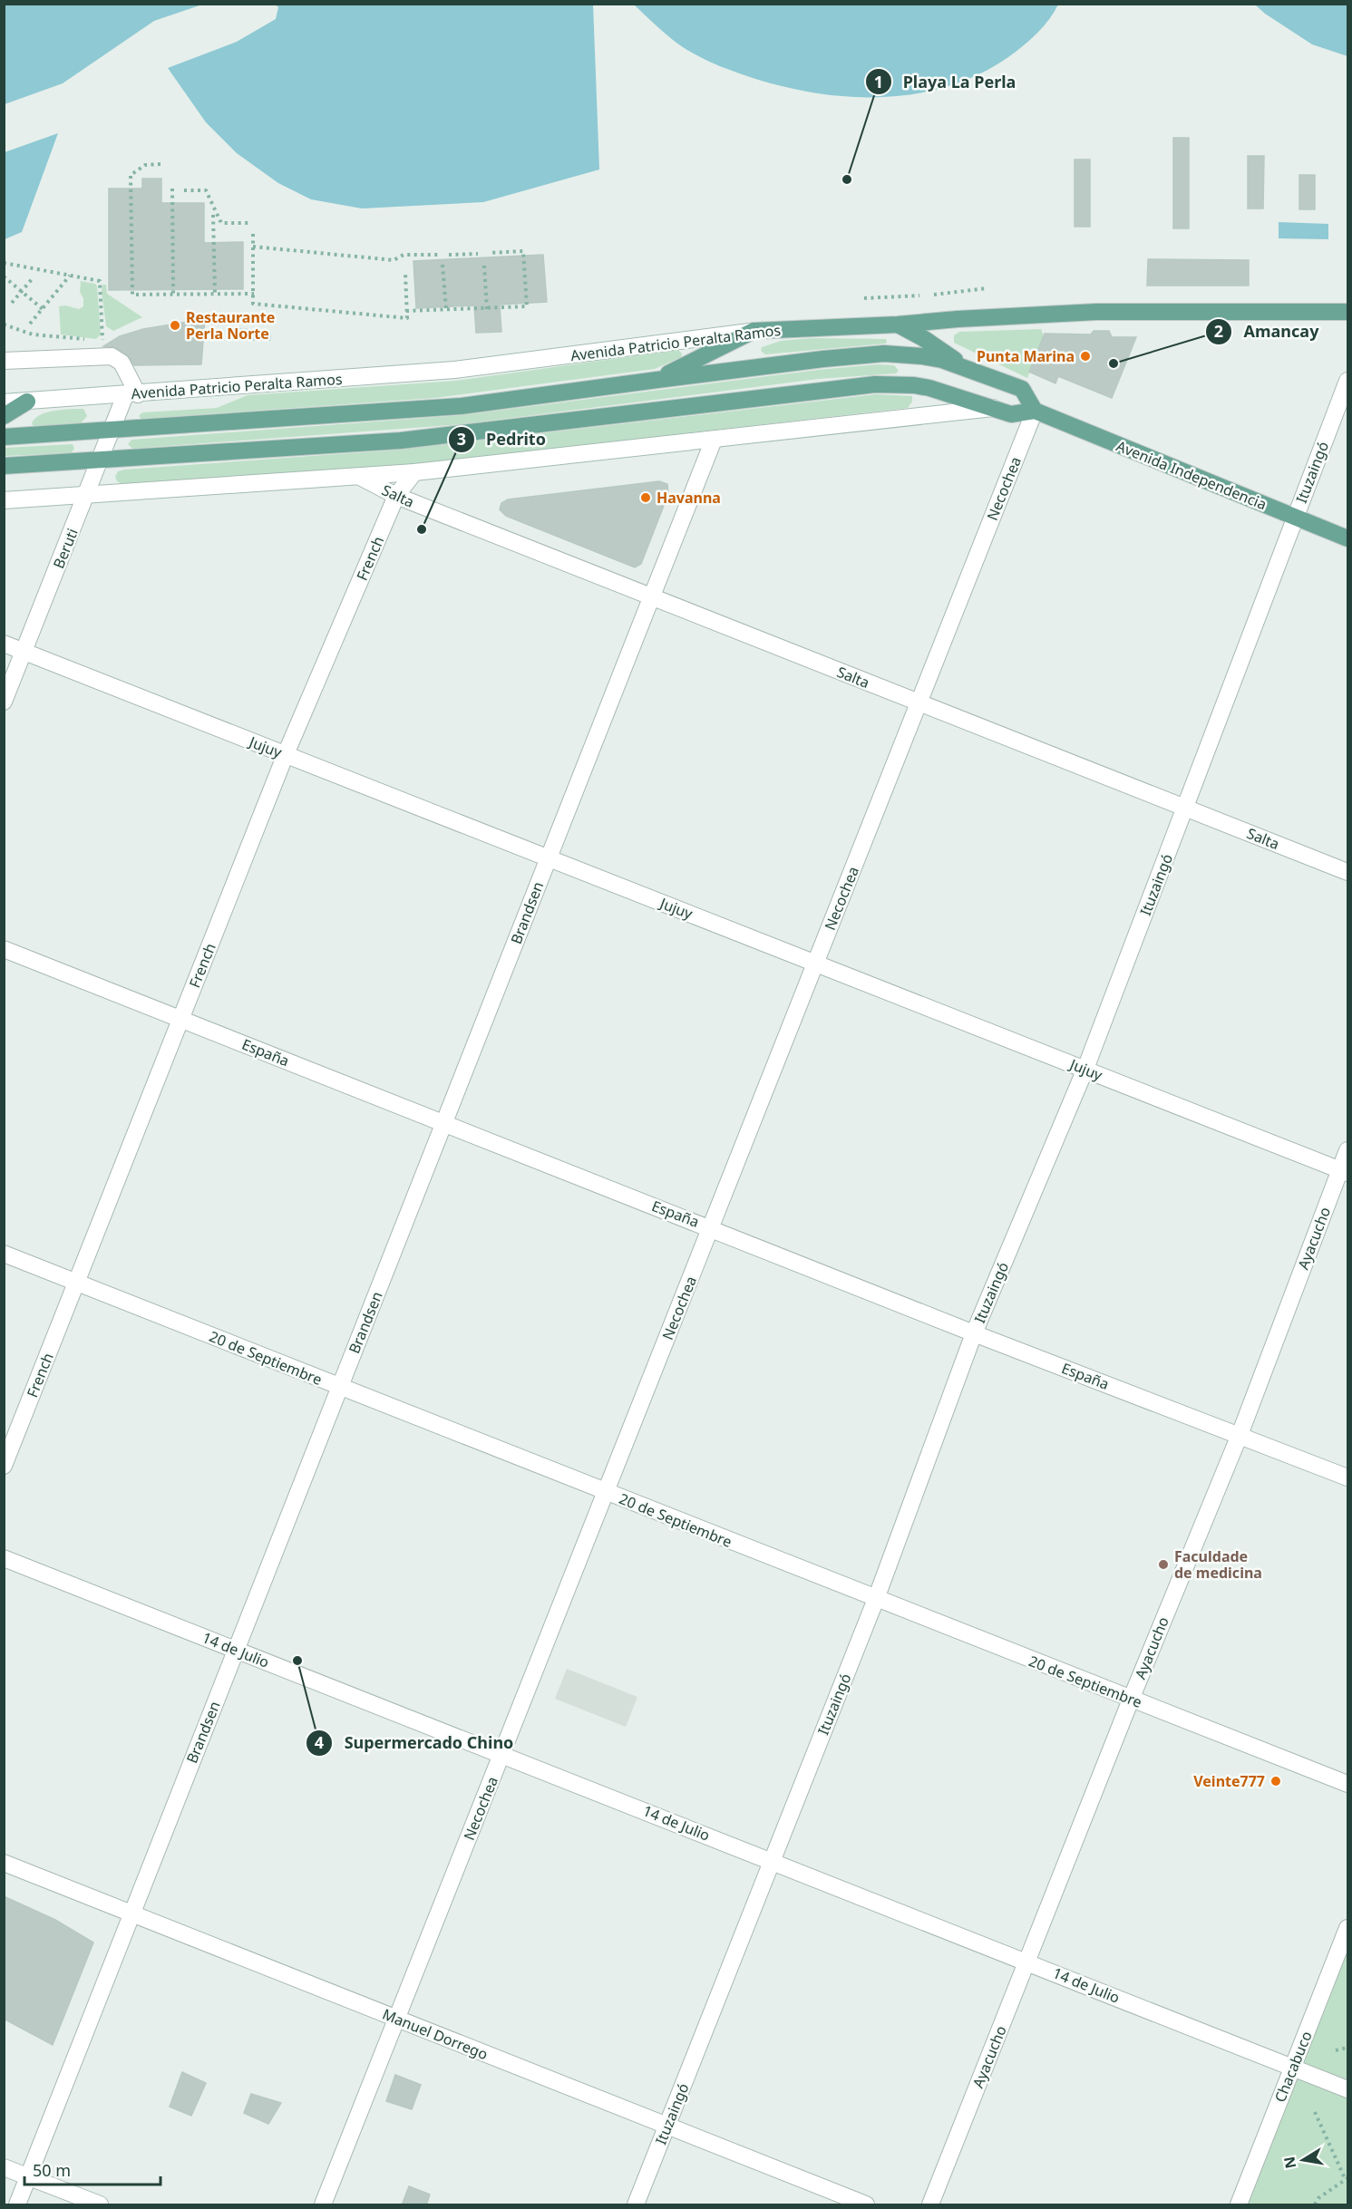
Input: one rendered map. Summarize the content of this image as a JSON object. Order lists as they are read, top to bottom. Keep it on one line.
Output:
{"streets":{"main road":["Avenida Patricio Peralta Ramos","Avenida Independencia"],"street":["Ituzaingó","Necochea","Salta","Beruti","French","Jujuy","Brandsen","España","Ayacucho","20 de Septiembre","14 de Julio","Manuel Dorrego","Chacabuco"]},"crossings":[["Avenida Patricio Peralta Ramos","Beruti"],["Ituzaingó","Avenida Independencia"],["Ituzaingó","Salta"],["Ituzaingó","Jujuy"],["Ituzaingó","España"],["Ituzaingó","20 de Septiembre"],["Ituzaingó","14 de Julio"],["Ituzaingó","Manuel Dorrego"],["Avenida Independencia","Necochea"],["Necochea","Salta"],["Necochea","Jujuy"],["Necochea","España"],["Necochea","20 de Septiembre"],["Necochea","14 de Julio"],["Necochea","Manuel Dorrego"],["Salta","French"],["Salta","Brandsen"],["Beruti","Jujuy"],["French","Jujuy"],["French","España"],["French","20 de Septiembre"],["Jujuy","Brandsen"],["Jujuy","Ayacucho"],["Brandsen","España"],["Brandsen","20 de Septiembre"],["Brandsen","14 de Julio"],["Brandsen","Manuel Dorrego"],["España","Ayacucho"],["Ayacucho","20 de Septiembre"],["Ayacucho","14 de Julio"],["14 de Julio","Chacabuco"]],"places":["Playa La Perla","Restaurante Perla Norte","Punta Marina","Amancay","Havanna","Pedrito","Faculdade de medicina","Supermercado Chino","Veinte777"],"scale_bar":"50 m","north":"left"}
